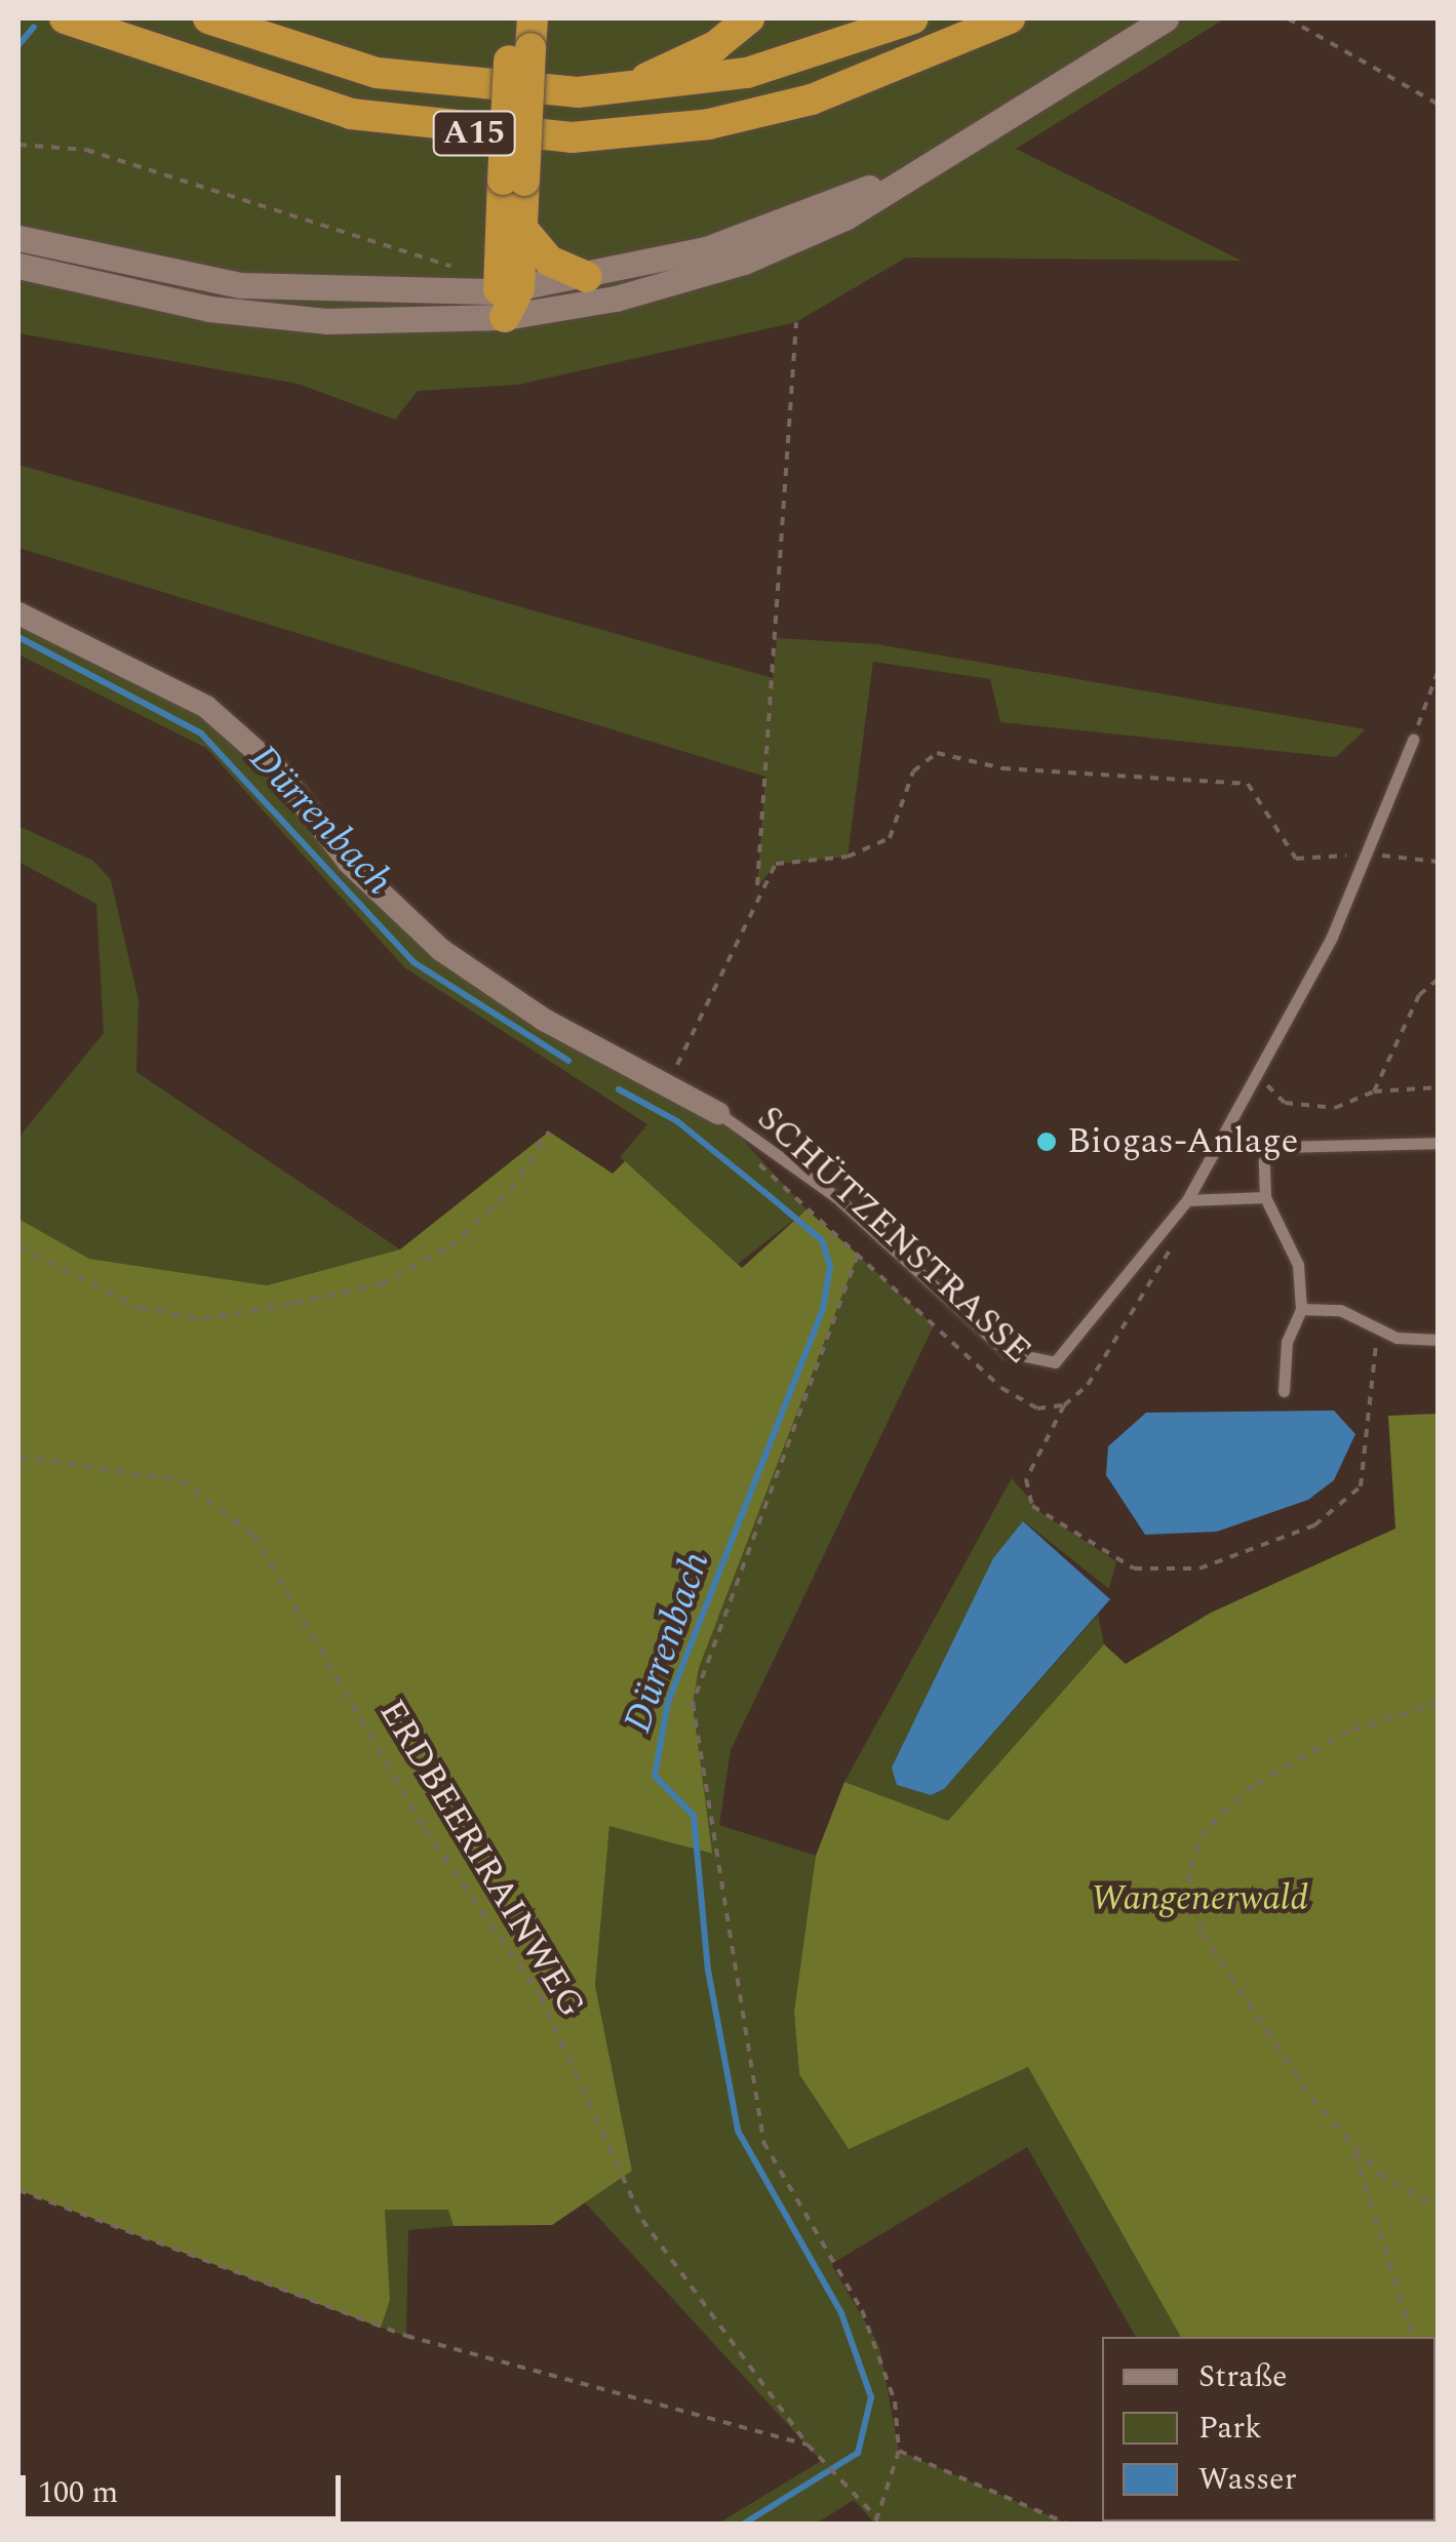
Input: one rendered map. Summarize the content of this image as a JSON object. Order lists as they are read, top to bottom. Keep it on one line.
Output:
{"streets":{"highway":["A15"],"street":["SCHÜTZENSTRASSE"],"path":["ERDBEERIRAINWEG"]},"water":["Dürrenbach"],"parks":["Wangenerwald"],"places":["Biogas-Anlage"],"legend":["Straße","Park","Wasser"],"scale_bar":"100 m"}
